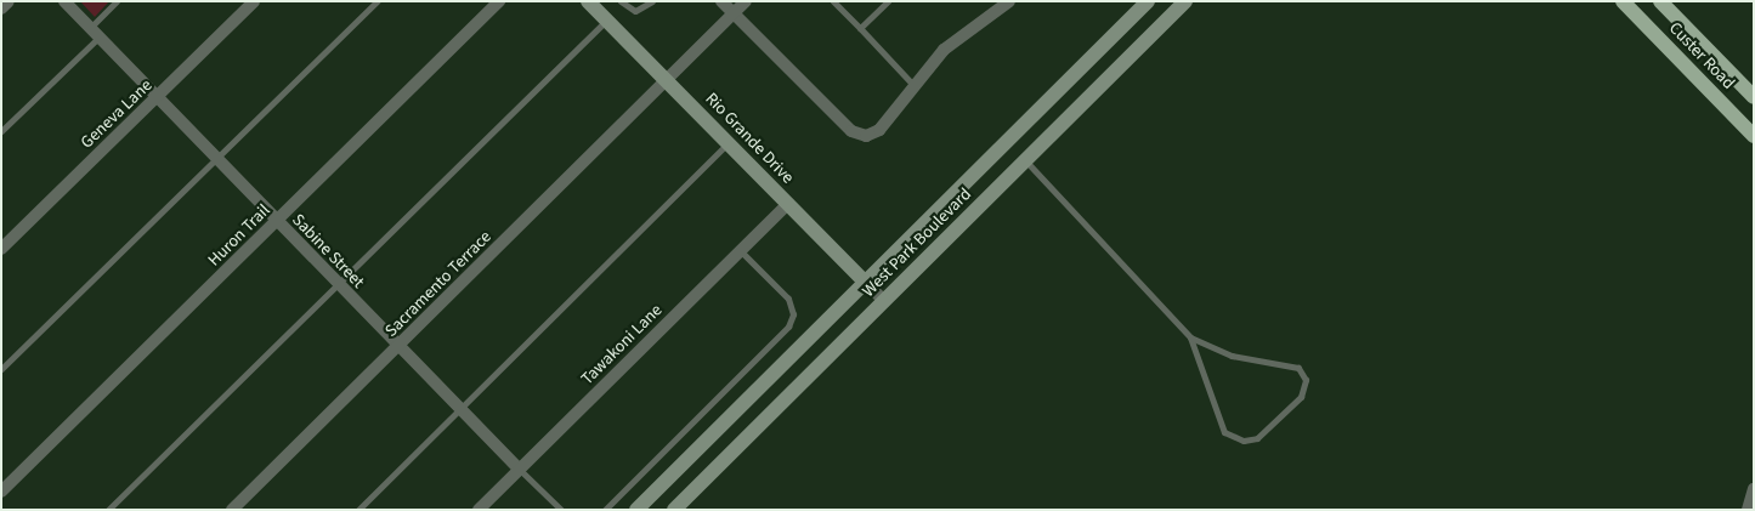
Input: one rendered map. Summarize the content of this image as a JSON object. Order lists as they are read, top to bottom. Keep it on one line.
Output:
{"streets":{"main road":["Custer Road","Rio Grande Drive","West Park Boulevard"],"street":["Geneva Lane","Huron Trail","Sabine Street","Sacramento Terrace","Tawakoni Lane"]},"crossings":[["Geneva Lane","Sabine Street"],["Rio Grande Drive","West Park Boulevard"],["Rio Grande Drive","Sacramento Terrace"],["Rio Grande Drive","Tawakoni Lane"],["Huron Trail","Sabine Street"],["Sabine Street","Sacramento Terrace"],["Sabine Street","Tawakoni Lane"]]}
